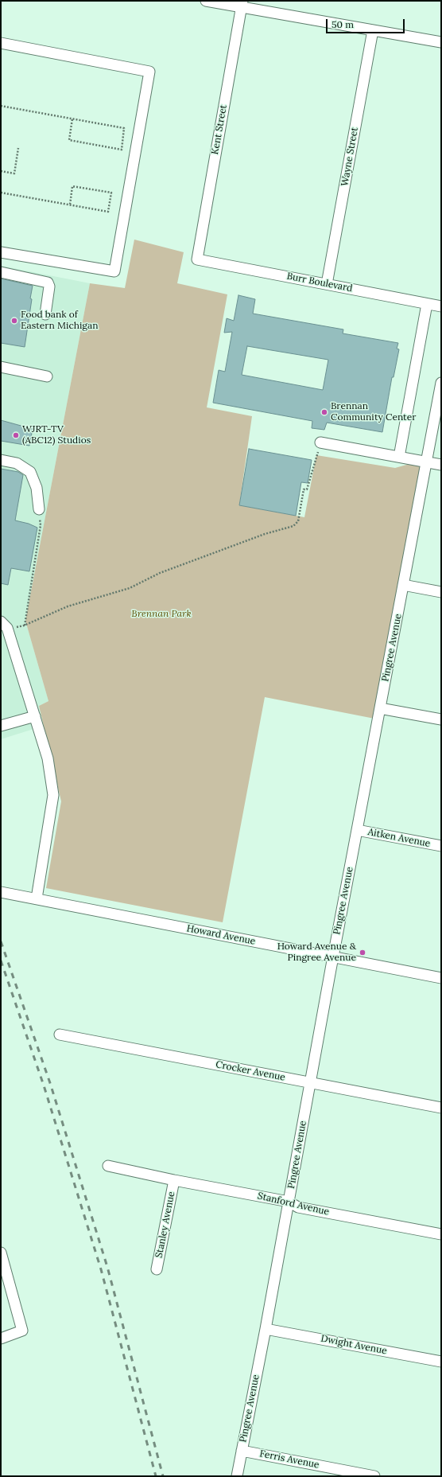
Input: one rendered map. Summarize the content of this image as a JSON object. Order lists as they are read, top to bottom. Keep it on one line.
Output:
{"streets":{"street":["Kent Street","Wayne Street","Burr Boulevard","Pingree Avenue","Aitken Avenue","Howard Avenue","Crocker Avenue","Stanford Avenue","Stanley Avenue","Dwight Avenue","Ferris Avenue"]},"crossings":[["Kent Street","Burr Boulevard"],["Wayne Street","Burr Boulevard"],["Pingree Avenue","Aitken Avenue"],["Pingree Avenue","Howard Avenue"],["Pingree Avenue","Crocker Avenue"],["Pingree Avenue","Stanford Avenue"],["Pingree Avenue","Dwight Avenue"],["Pingree Avenue","Ferris Avenue"],["Stanford Avenue","Stanley Avenue"]],"parks":["Brennan Park"],"places":["Food bank of Eastern Michigan","Brennan Community Center","WJRT-TV (ABC12) Studios","Howard Avenue & Pingree Avenue"],"scale_bar":"50 m"}
